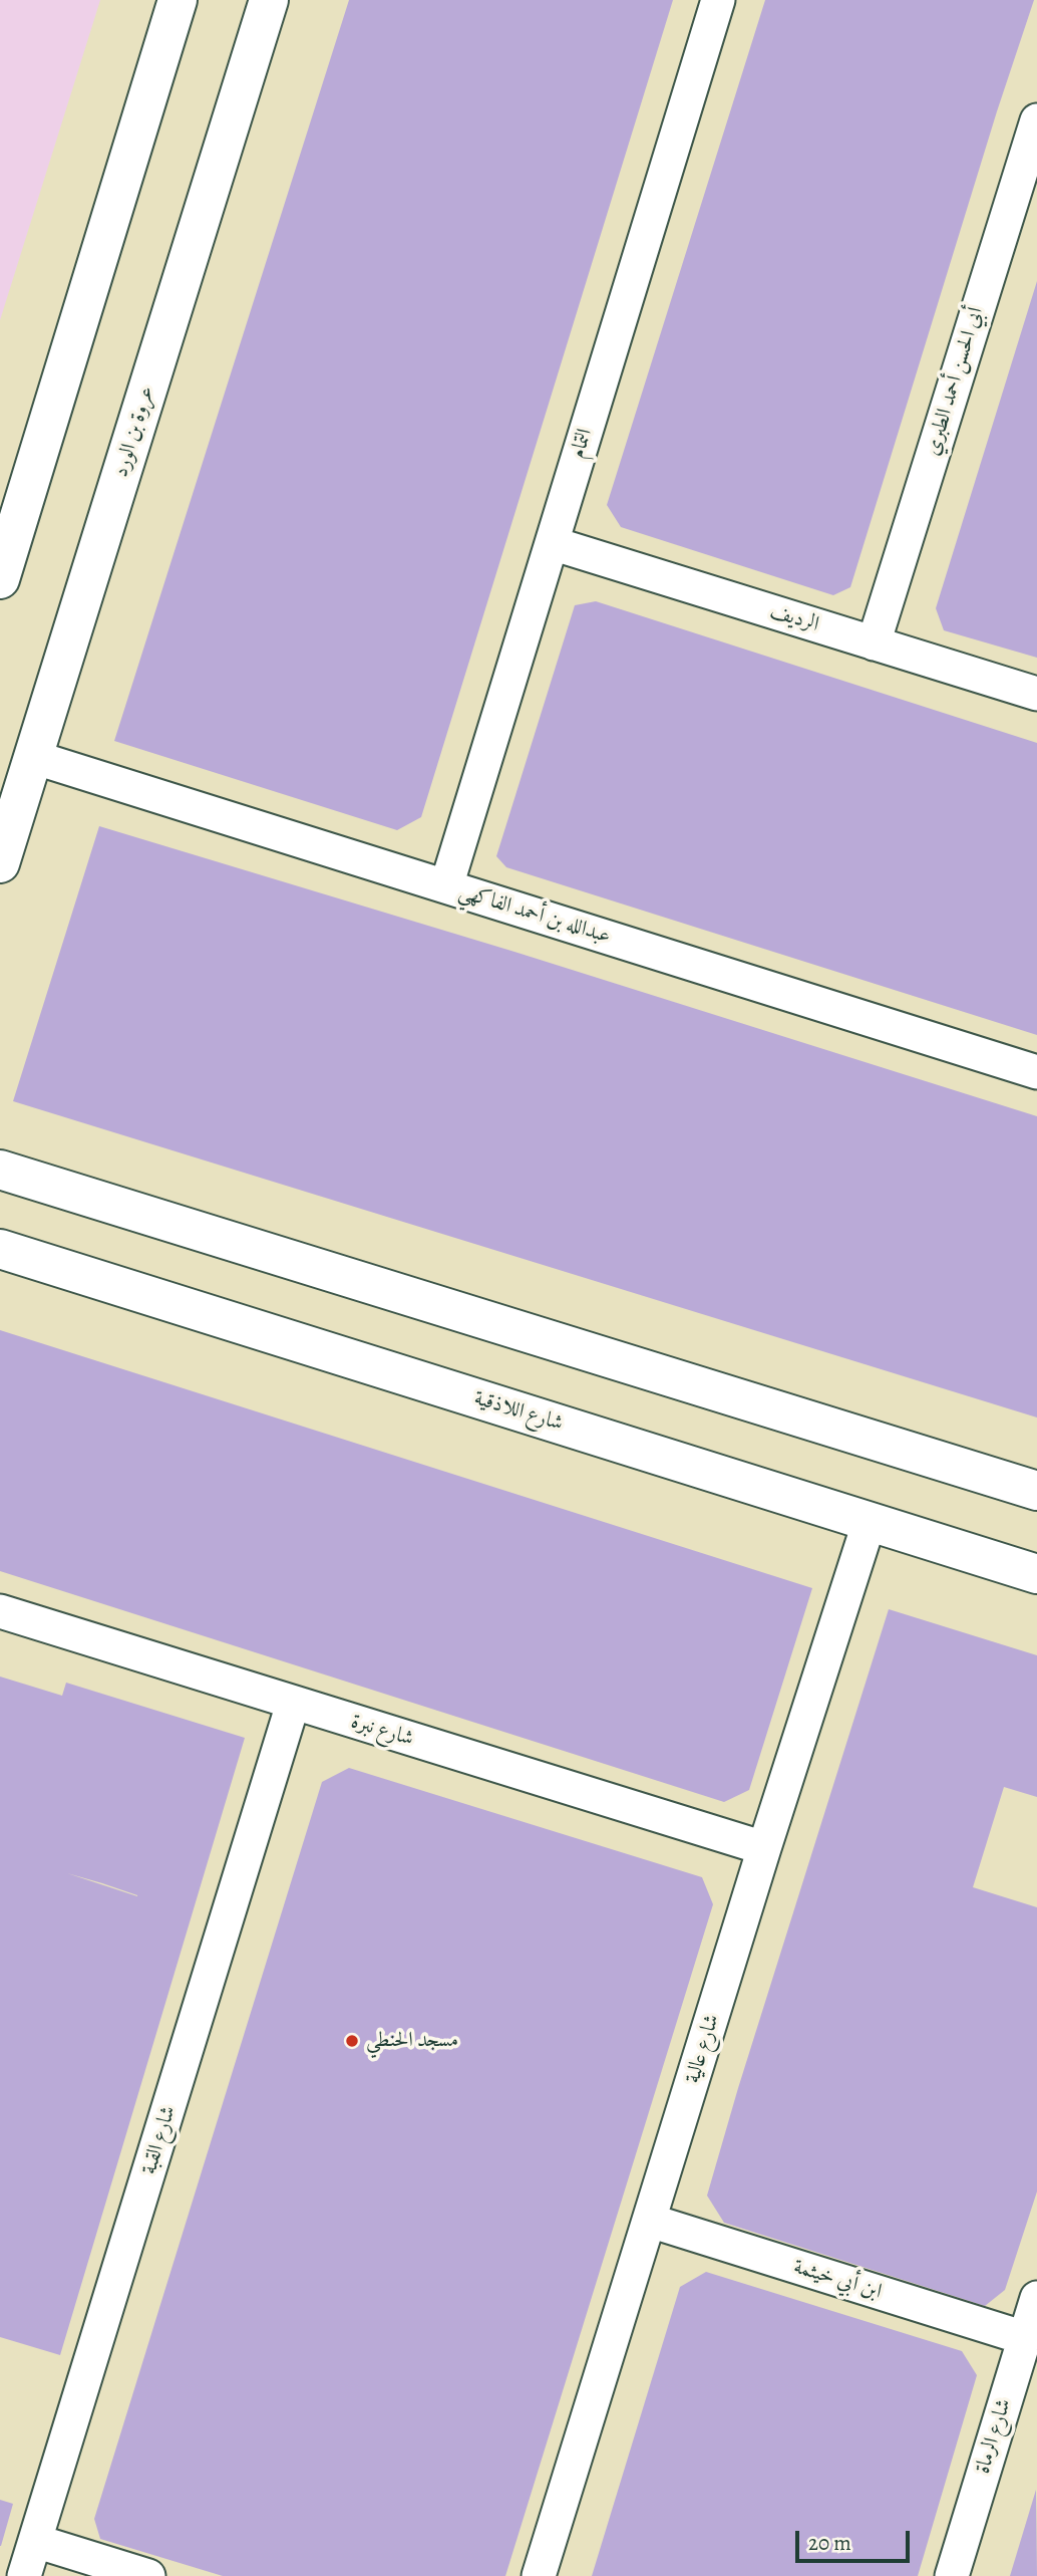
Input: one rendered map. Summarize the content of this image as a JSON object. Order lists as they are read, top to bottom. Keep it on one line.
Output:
{"streets":{"street":["أبي الحسن أحمد الطبري","عروة بن الورد","التمام","الرديف","عبدالله بن أحمد الفاكهي","شارع اللاذقية","شارع نبرة","شارع عالية","شارع القبة","ابن أبي خيثمة","شارع الرماة"]},"crossings":[["أبي الحسن أحمد الطبري","الرديف"],["عروة بن الورد","عبدالله بن أحمد الفاكهي"],["التمام","الرديف"],["التمام","عبدالله بن أحمد الفاكهي"],["شارع اللاذقية","شارع عالية"],["شارع نبرة","شارع عالية"],["شارع نبرة","شارع القبة"],["شارع عالية","ابن أبي خيثمة"],["ابن أبي خيثمة","شارع الرماة"]],"places":["مسجد الحنطي"],"scale_bar":"20 m"}
